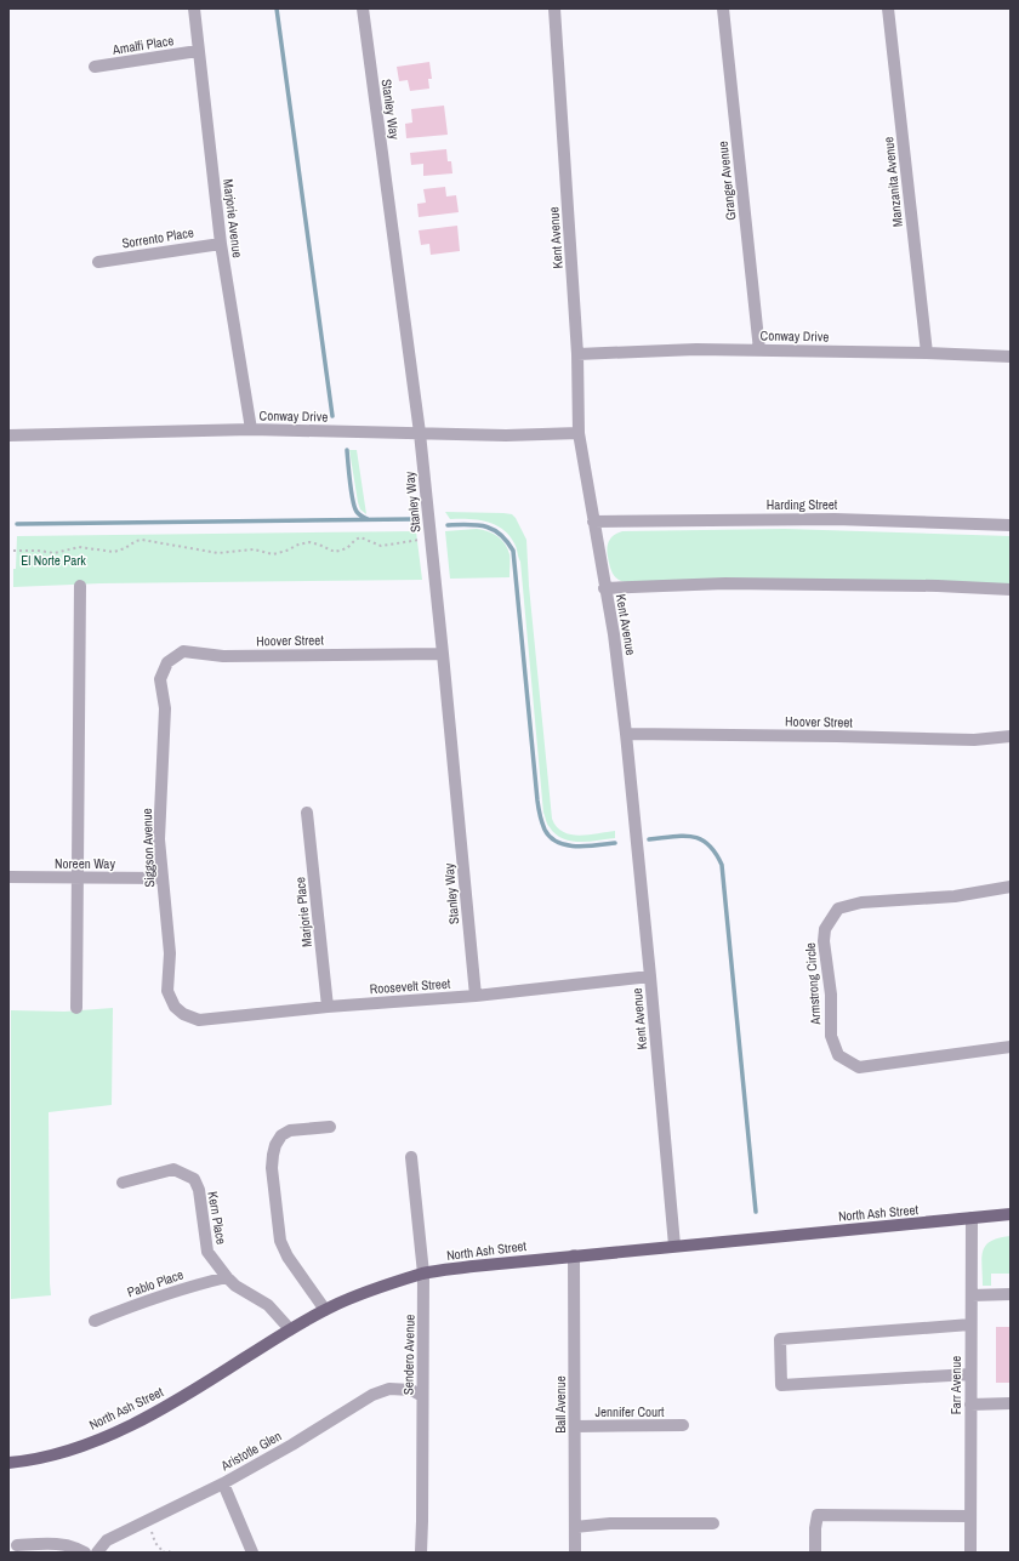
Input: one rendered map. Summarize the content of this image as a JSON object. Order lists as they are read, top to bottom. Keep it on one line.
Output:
{"streets":{"main road":["North Ash Street"],"street":["Amalfi Place","Stanley Way","Granger Avenue","Manzanita Avenue","Marjorie Avenue","Sorrento Place","Kent Avenue","Conway Drive","Harding Street","Hoover Street","Siggson Avenue","Noreen Way","Marjorie Place","Armstrong Circle","Roosevelt Street","Kern Place","Pablo Place","Sendero Avenue","Farr Avenue","Ball Avenue","Jennifer Court","Aristotle Glen"]},"crossings":[["Amalfi Place","Marjorie Avenue"],["Stanley Way","Conway Drive"],["Stanley Way","Hoover Street"],["Stanley Way","Roosevelt Street"],["Granger Avenue","Conway Drive"],["Manzanita Avenue","Conway Drive"],["Marjorie Avenue","Sorrento Place"],["Marjorie Avenue","Conway Drive"],["Kent Avenue","Conway Drive"],["Kent Avenue","Harding Street"],["Kent Avenue","Hoover Street"],["Kent Avenue","Roosevelt Street"],["Kent Avenue","North Ash Street"],["Hoover Street","Siggson Avenue"],["Siggson Avenue","Noreen Way"],["Siggson Avenue","Roosevelt Street"],["Marjorie Place","Roosevelt Street"],["North Ash Street","Kern Place"],["North Ash Street","Sendero Avenue"],["North Ash Street","Farr Avenue"],["North Ash Street","Ball Avenue"],["Kern Place","Pablo Place"],["Sendero Avenue","Aristotle Glen"],["Ball Avenue","Jennifer Court"]],"parks":["El Norte Park"]}
